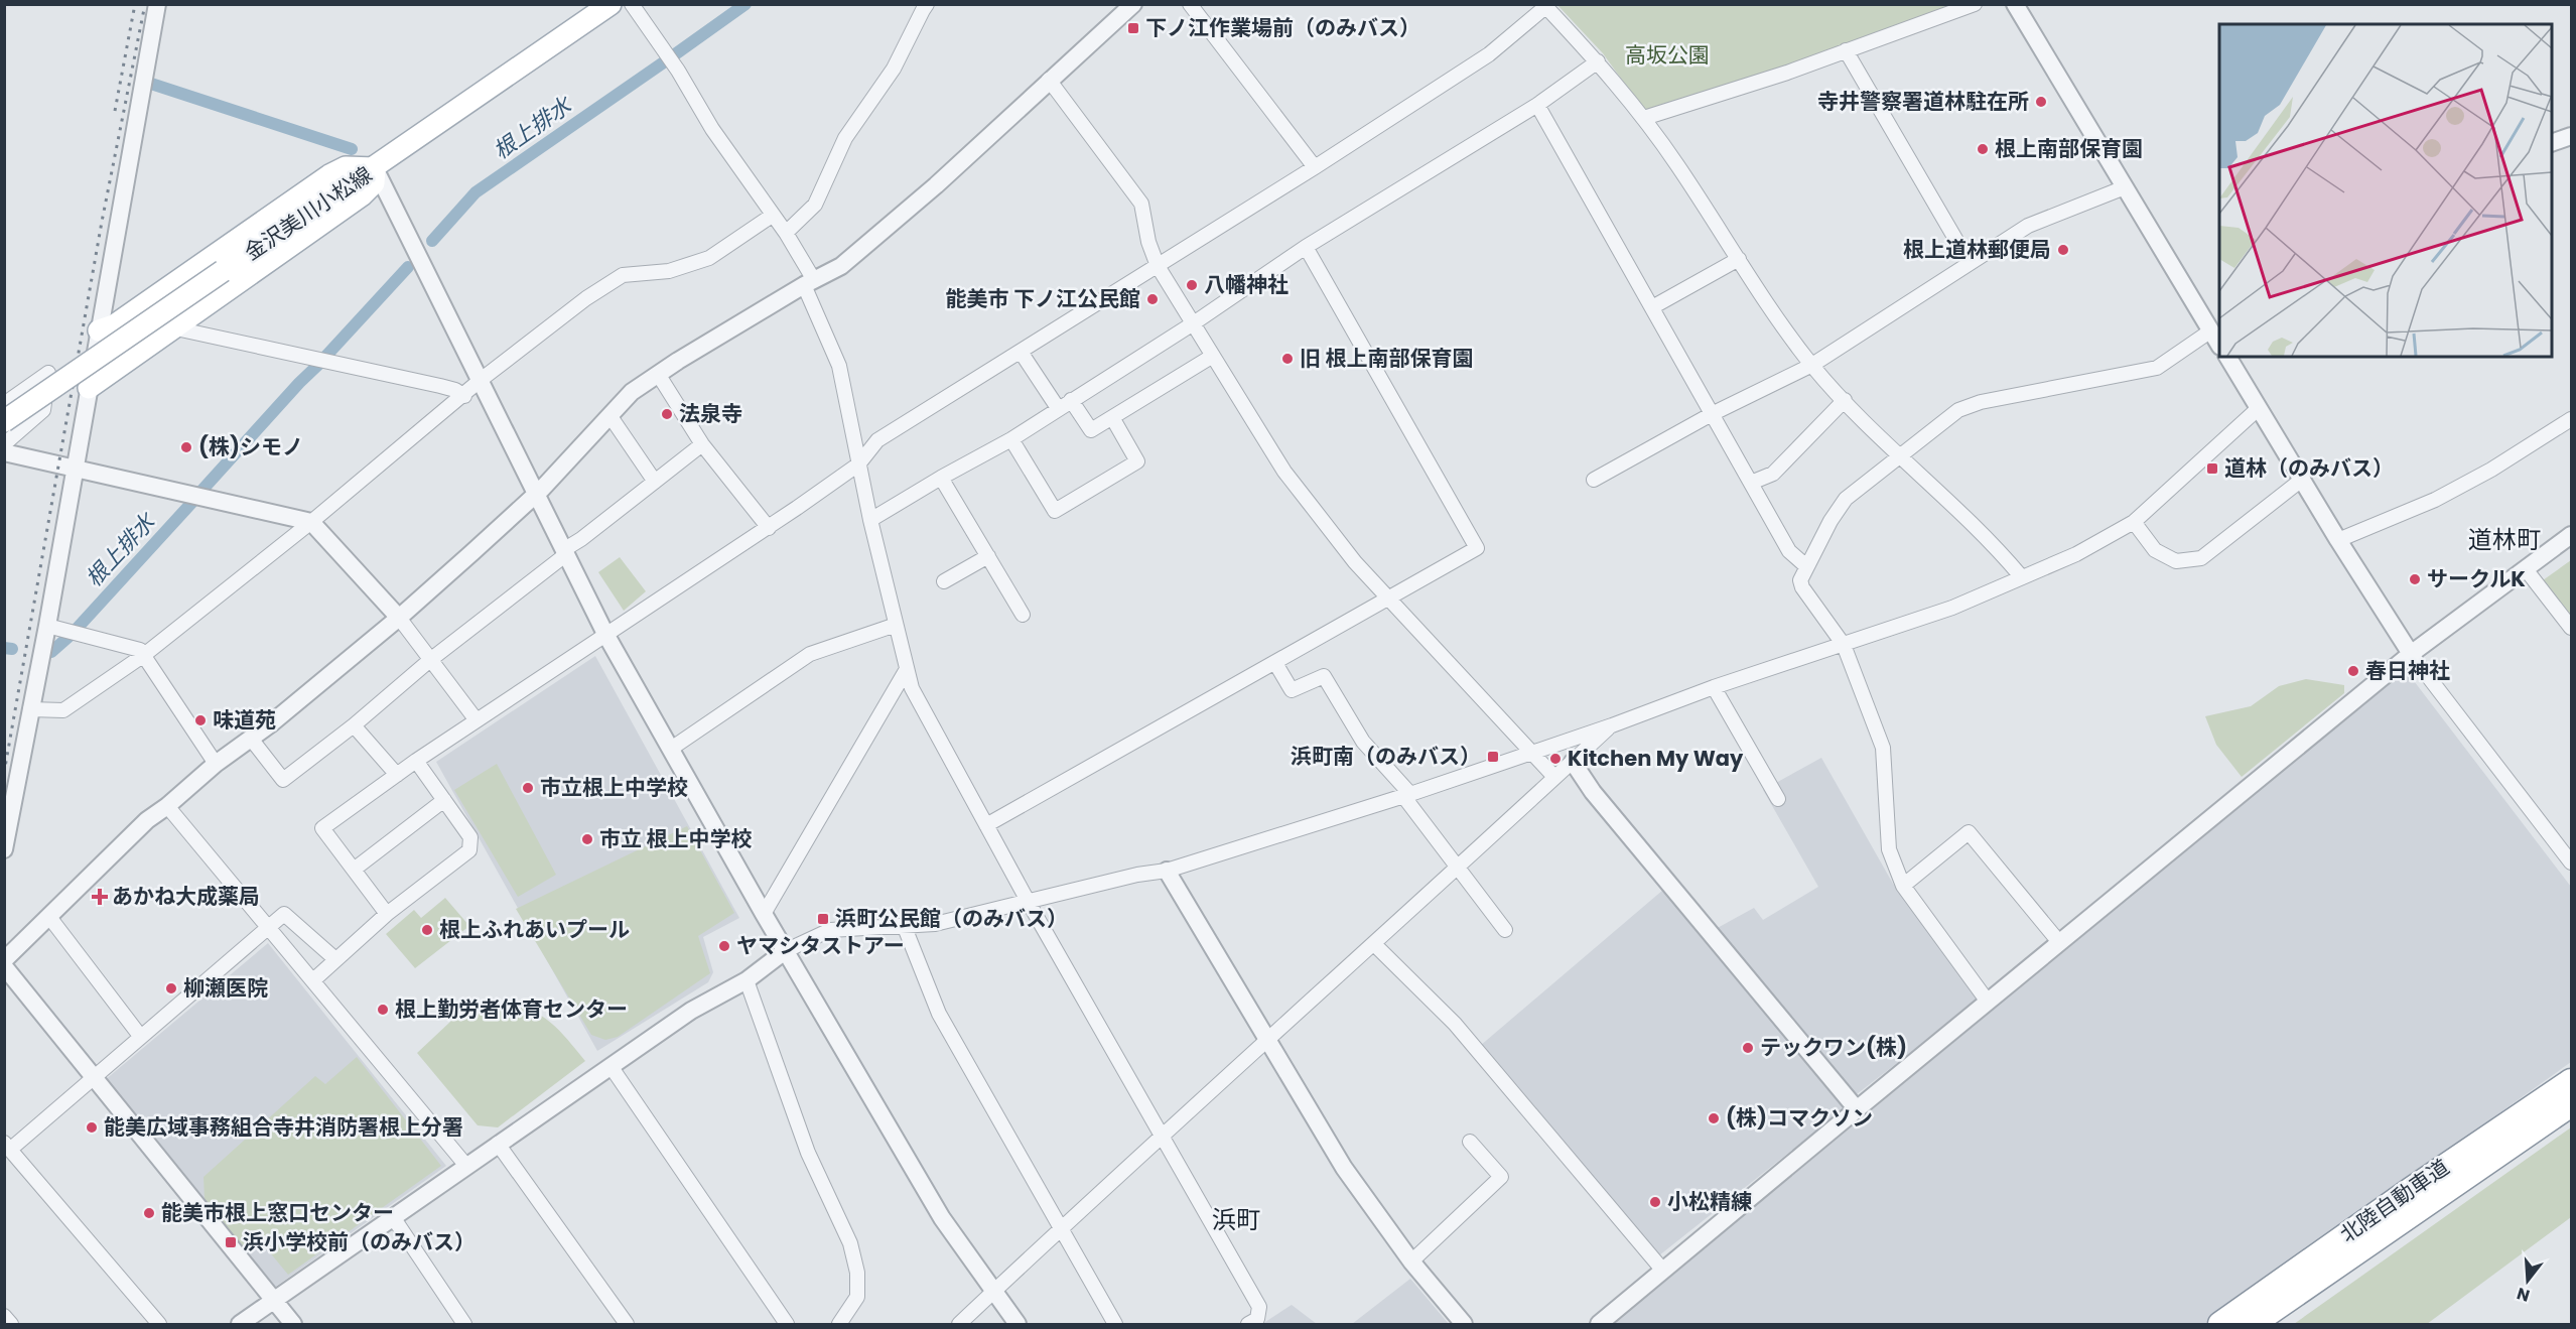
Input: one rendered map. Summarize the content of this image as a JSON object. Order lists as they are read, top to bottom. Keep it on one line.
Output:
{"streets":{"highway":["北陸自動車道"],"main road":["金沢美川小松線"]},"districts":["道林町","浜町"],"water":["根上排水"],"parks":["高坂公園"],"places":{"transit":["下ノ江作業場前（のみバス）","道林（のみバス）","浜町南（のみバス）","浜町公民館（のみバス）","浜小学校前（のみバス）"],"other":["寺井警察署道林駐在所","根上南部保育園","根上道林郵便局","八幡神社","能美市 下ノ江公民館","旧 根上南部保育園","法泉寺","(株)シモノ","サークルK","春日神社","味道苑","Kitchen My Way","市立根上中学校","市立 根上中学校","根上ふれあいプール","ヤマシタストアー","柳瀬医院","根上勤労者体育センター","テックワン(株)","(株)コマクソン","能美広域事務組合寺井消防署根上分署","小松精練","能美市根上窓口センター"],"health":["あかね大成薬局"]},"north":"bottom"}
